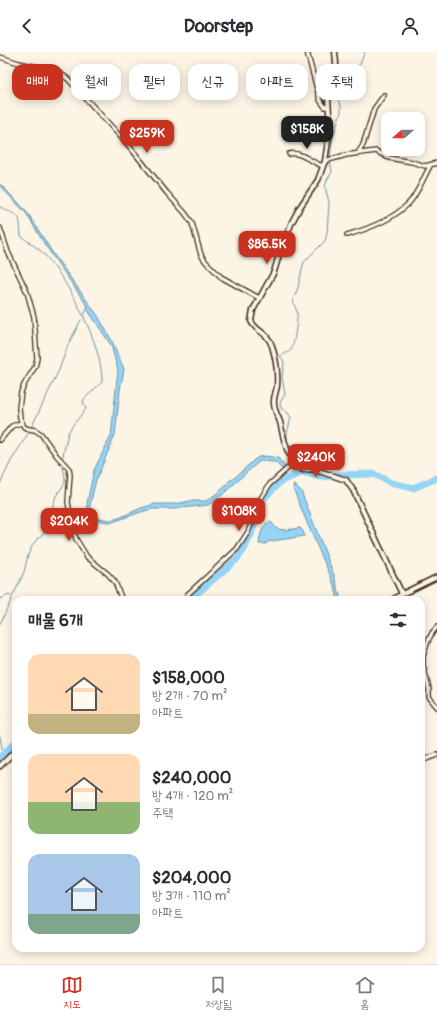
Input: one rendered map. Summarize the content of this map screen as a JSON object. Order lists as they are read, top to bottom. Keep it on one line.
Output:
{"north":"left","page":{"header":"Doorstep","chip":["매매","월세","필터","신규","아파트","주택"],"price":["$158K","$259K","$86.5K","$240K","$108K","$204K"],"heading":"매물 6개","list":[{"name":"$158,000","note":"방 2개 · 70 m² · 아파트"},{"name":"$240,000","note":"방 4개 · 120 m² · 주택"},{"name":"$204,000","note":"방 3개 · 110 m² · 아파트"}],"tabs":["지도","저장됨","홈"]}}
